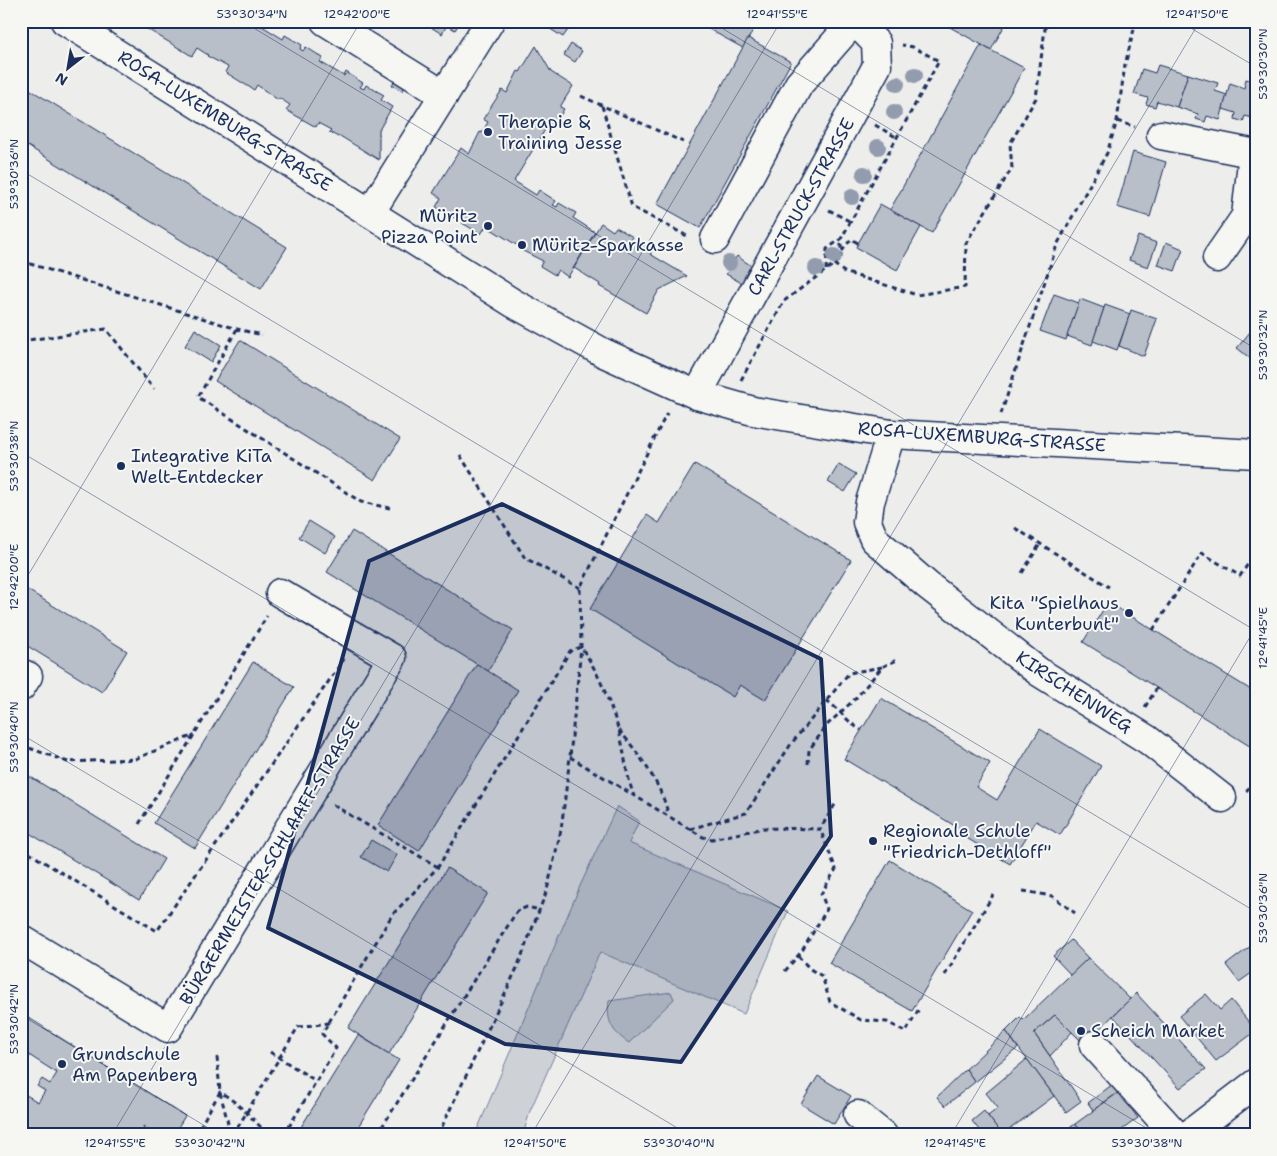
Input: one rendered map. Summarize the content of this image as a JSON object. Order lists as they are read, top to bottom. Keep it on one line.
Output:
{"streets":{"street":["ROSA-LUXEMBURG-STRASSE","CARL-STRUCK-STRASSE","KIRSCHENWEG","BÜRGERMEISTER-SCHLAAFF-STRASSE"]},"crossings":[["ROSA-LUXEMBURG-STRASSE","CARL-STRUCK-STRASSE"],["ROSA-LUXEMBURG-STRASSE","KIRSCHENWEG"]],"places":["Therapie & Training Jesse","Müritz Pizza Point","Müritz-Sparkasse","Integrative KiTa Welt-Entdecker","Kita \"Spielhaus Kunterbunt\"","Regionale Schule \"Friedrich-Dethloff\"","Scheich Market","Grundschule Am Papenberg"],"north":"bottom left","coordinates":["53°30'34\"N","12°42'00\"E","12°41'55\"E","12°41'50\"E","53°30'30\"N","53°30'36\"N","53°30'32\"N","53°30'38\"N","12°41'45\"E","53°30'40\"N","53°30'42\"N"]}
